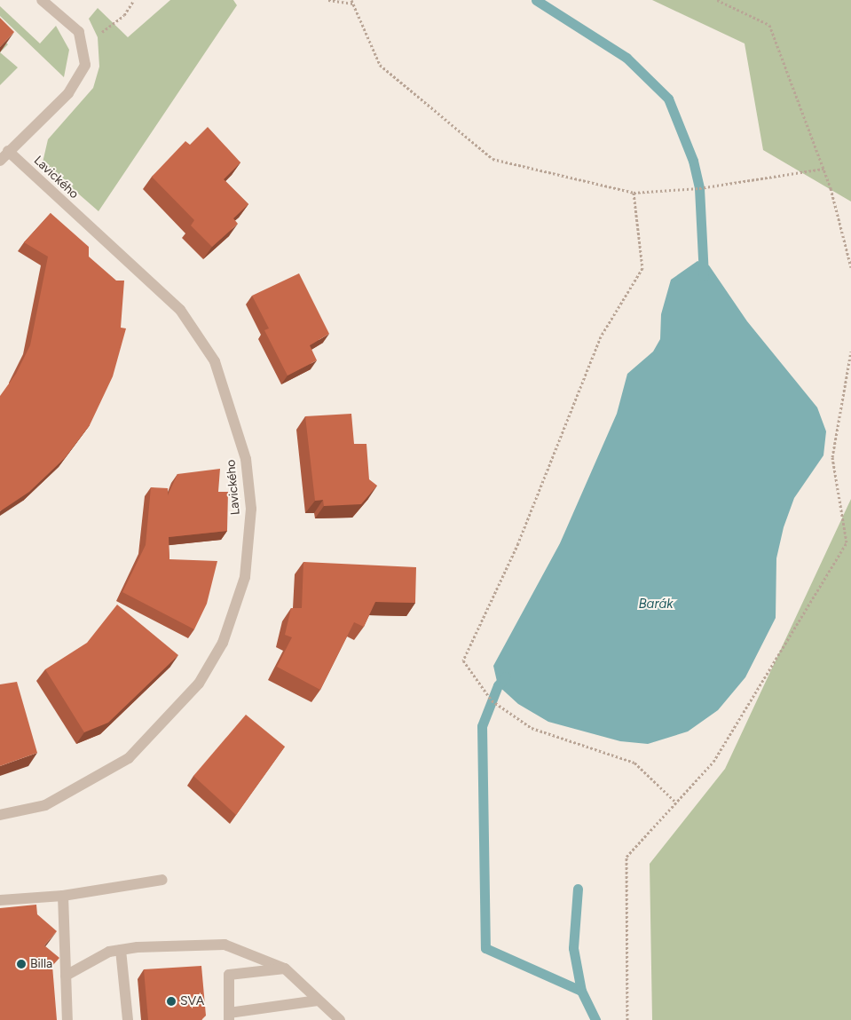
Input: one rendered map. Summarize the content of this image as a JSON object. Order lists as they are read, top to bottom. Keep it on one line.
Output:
{"streets":{"street":["Lavického"]},"water":["Barák"],"places":["Billa","SVA"]}
